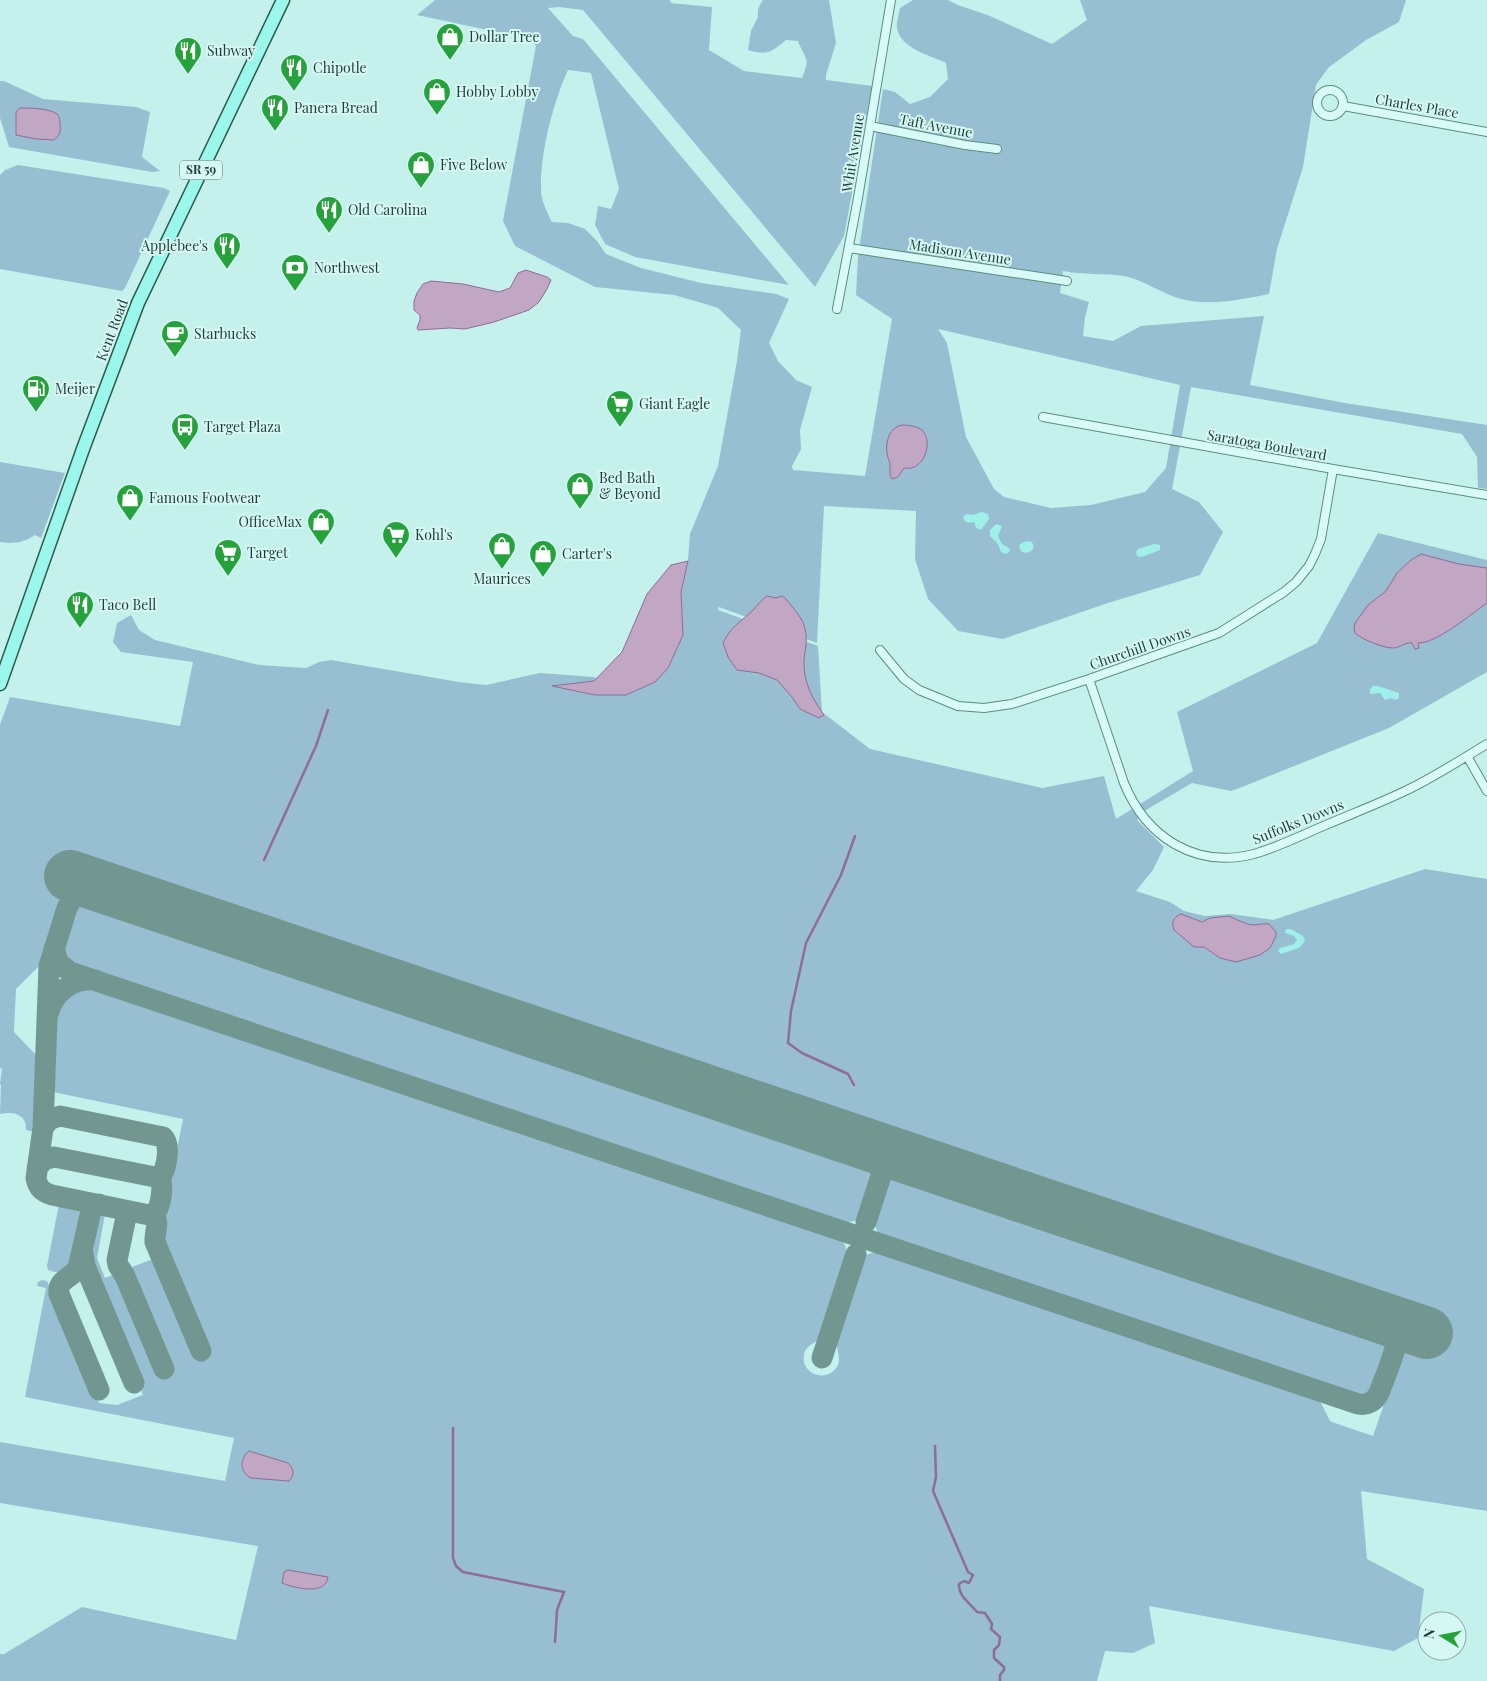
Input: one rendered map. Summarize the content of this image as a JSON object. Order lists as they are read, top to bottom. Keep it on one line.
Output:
{"streets":{"main road":["SR 59","Kent Road"],"street":["Charles Place","Taft Avenue","Whit Avenue","Madison Avenue","Saratoga Boulevard","Churchill Downs","Suffolks Downs"]},"crossings":[["Taft Avenue","Whit Avenue"],["Whit Avenue","Madison Avenue"],["Saratoga Boulevard","Churchill Downs"],["Churchill Downs","Suffolks Downs"]],"places":{"shop":["Dollar Tree","Hobby Lobby","Five Below","Bed Bath & Beyond","Famous Footwear","OfficeMax","Maurices","Carter's"],"restaurant":["Subway","Chipotle","Panera Bread","Old Carolina","Applebee's","Taco Bell"],"bank":["Northwest"],"cafe":["Starbucks"],"fuel station":["Meijer"],"supermarket":["Giant Eagle","Kohl's","Target"],"bus stop":["Target Plaza"]},"north":"left"}
